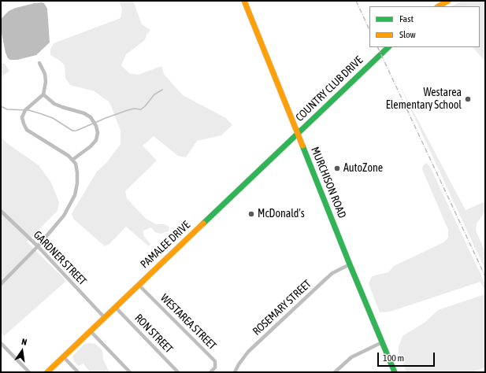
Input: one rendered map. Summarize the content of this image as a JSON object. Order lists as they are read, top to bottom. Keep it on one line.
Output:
{"streets":{"main road":["COUNTRY CLUB DRIVE","MURCHISON ROAD","PAMALEE DRIVE"],"street":["GARDNER STREET","ROSEMARY STREET","WESTAREA STREET","RON STREET"]},"crossings":[["COUNTRY CLUB DRIVE","MURCHISON ROAD"],["COUNTRY CLUB DRIVE","PAMALEE DRIVE"],["MURCHISON ROAD","PAMALEE DRIVE"],["MURCHISON ROAD","ROSEMARY STREET"],["PAMALEE DRIVE","GARDNER STREET"],["PAMALEE DRIVE","WESTAREA STREET"],["PAMALEE DRIVE","RON STREET"]],"places":["Westarea Elementary School","AutoZone","McDonald's"],"legend":["Fast","Slow"],"scale_bar":"100 m","north":"top"}
